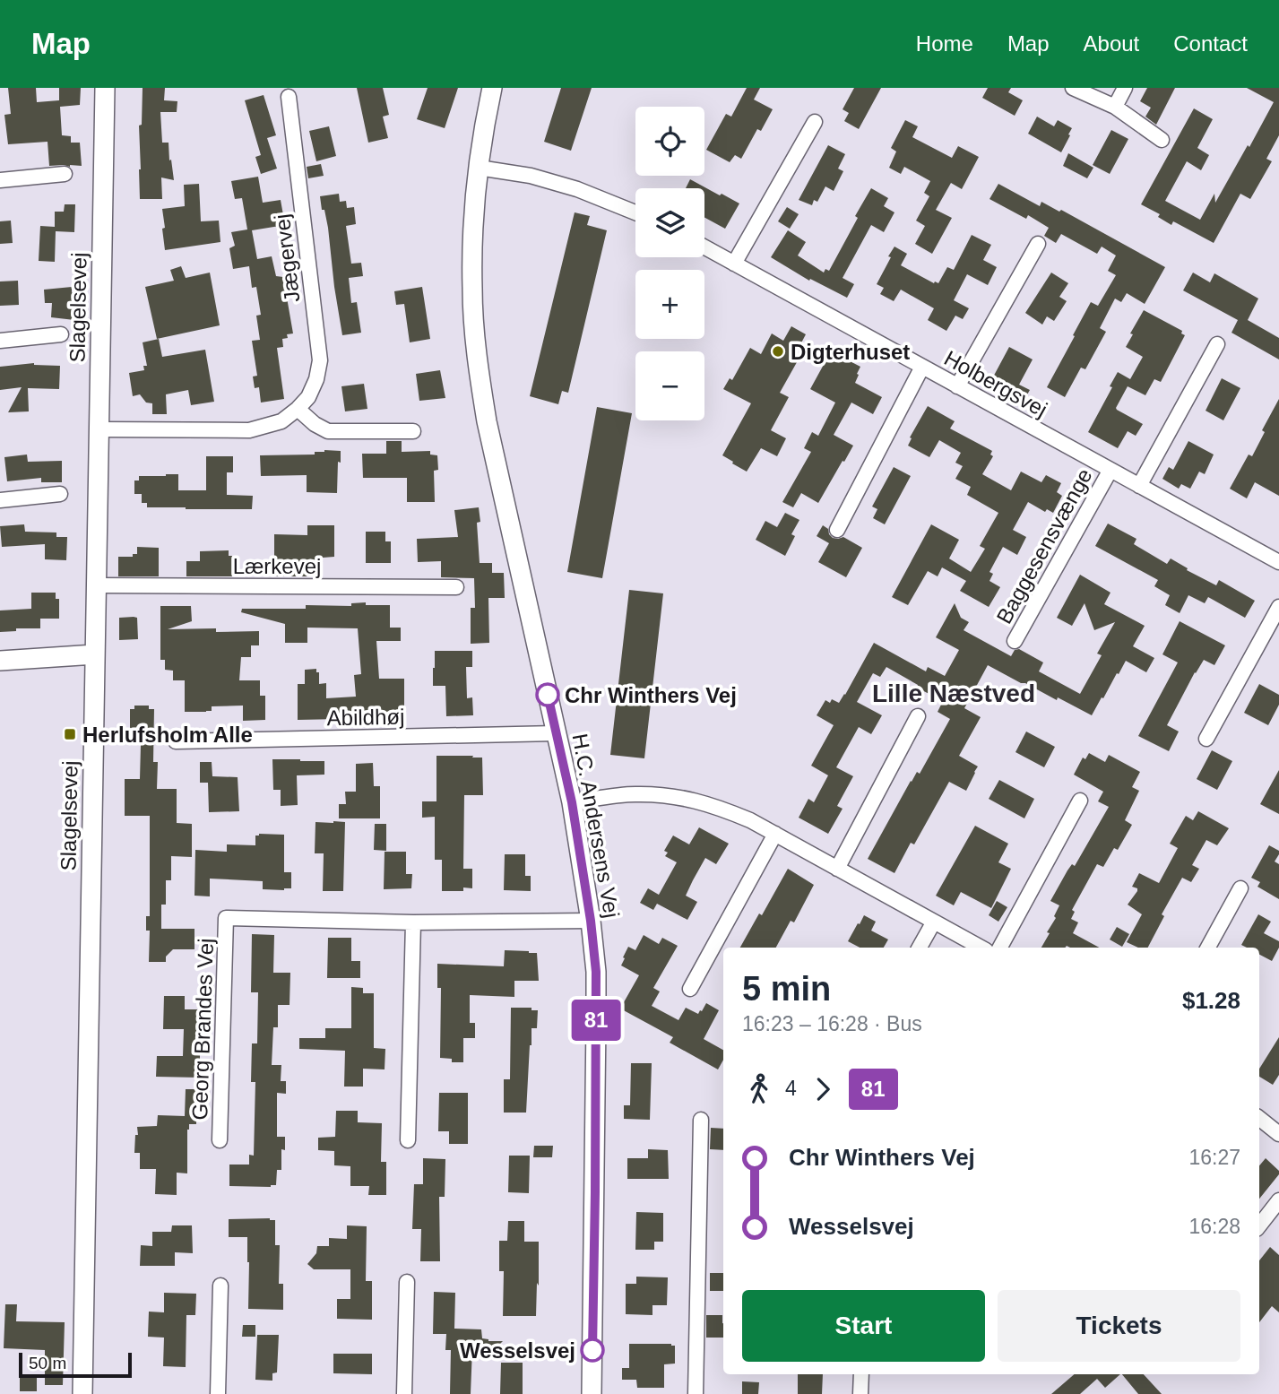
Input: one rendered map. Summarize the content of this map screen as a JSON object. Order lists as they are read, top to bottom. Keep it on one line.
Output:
{"streets":{"street":["Jægervej","Slagelsevej","Holbergsvej","Baggesensvænge","Lærkevej","Abildhøj","H.C. Andersens Vej","Georg Brandes Vej"]},"crossings":[["Jægervej","Slagelsevej"],["Slagelsevej","Lærkevej"],["Holbergsvej","Baggesensvænge"],["Abildhøj","H.C. Andersens Vej"],["H.C. Andersens Vej","Georg Brandes Vej"]],"districts":["Lille Næstved"],"places":{"other":["Digterhuset","Chr Winthers Vej","Wesselsvej"],"transit":["Herlufsholm Alle"]},"lines":["bus line 81"],"scale_bar":"50 m","page":{"header":"Map","nav":["Home","Map","About","Contact"],"on_map":"81","map_buttons":["+","−"],"heading":["5 min","16:23 – 16:28 · Bus","$1.28"],"legs":["4","81"],"list":[{"name":"Chr Winthers Vej","value":"16:27"},{"name":"Wesselsvej","value":"16:28"}],"buttons":["Start","Tickets"],"scale":"50 m"}}
